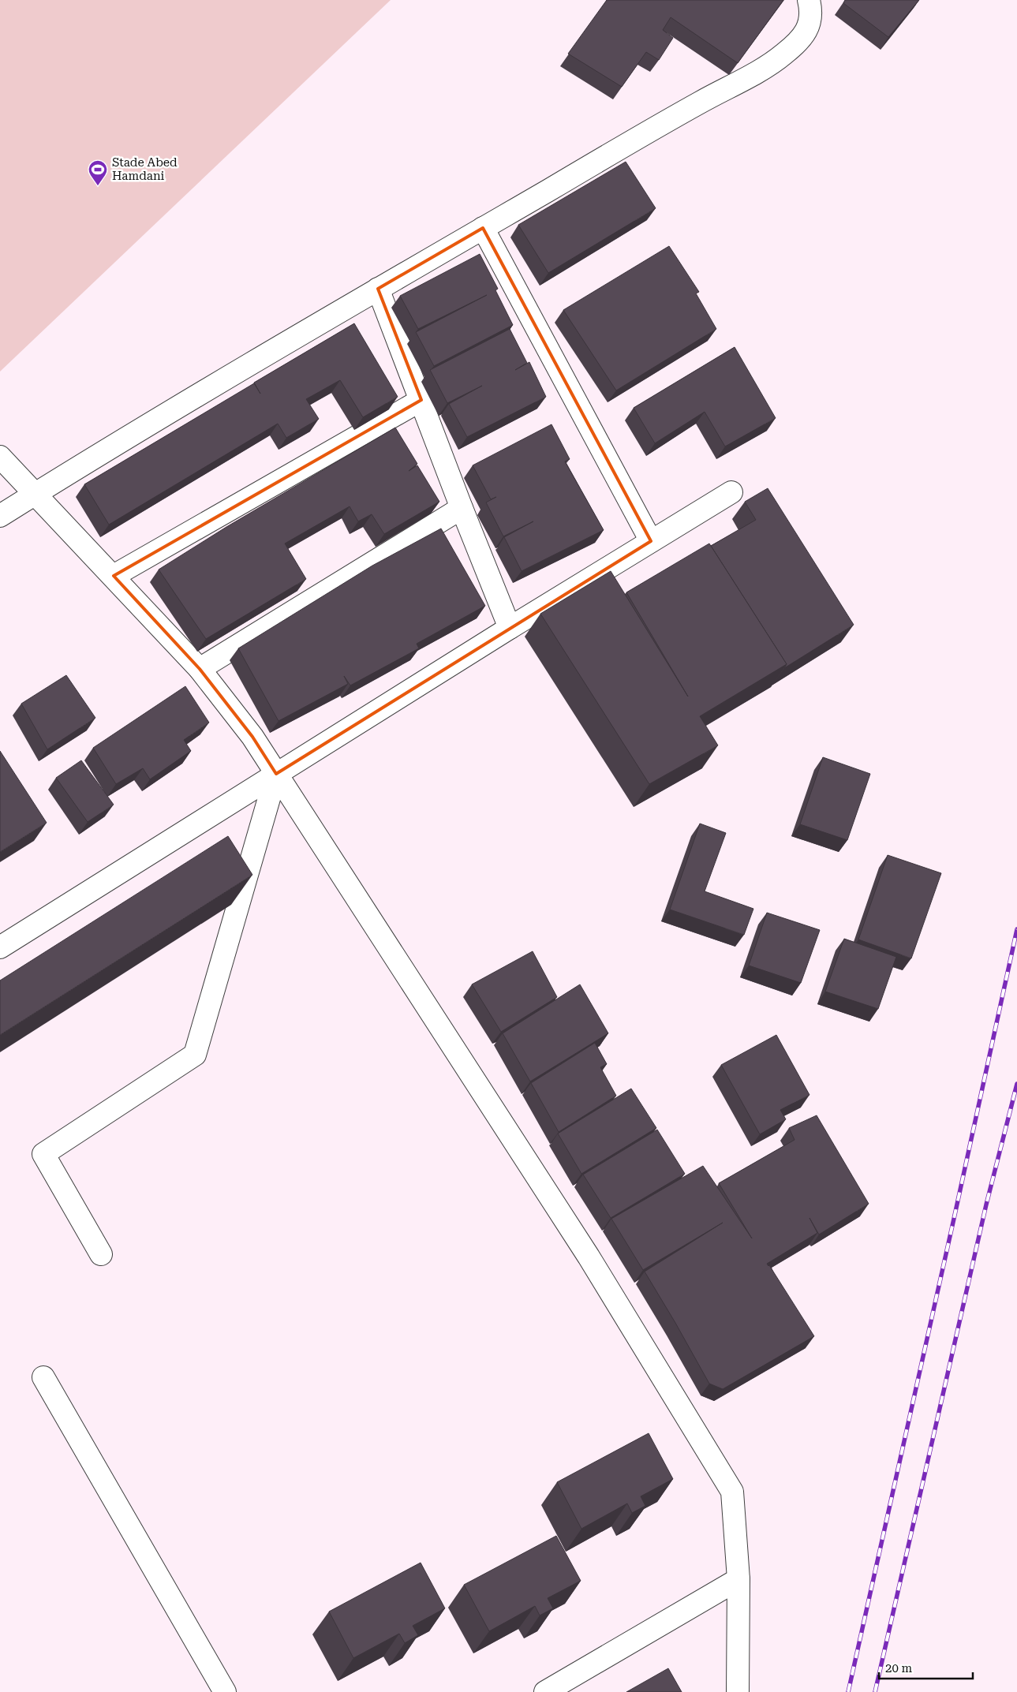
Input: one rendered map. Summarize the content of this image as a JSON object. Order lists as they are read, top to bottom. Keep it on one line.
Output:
{"places":{"sports":["Stade Abed Hamdani"]},"scale_bar":"20 m"}
